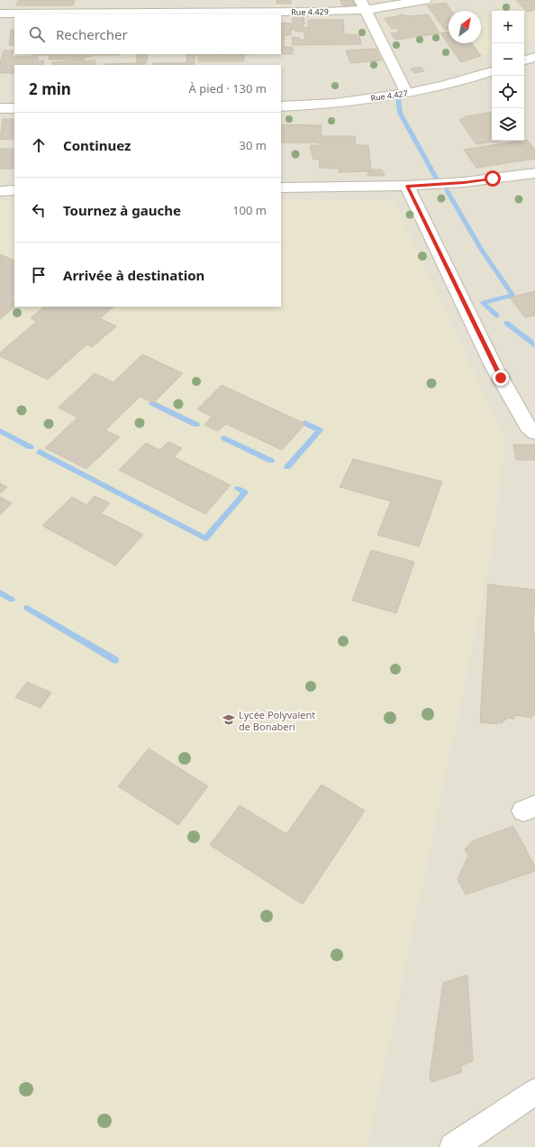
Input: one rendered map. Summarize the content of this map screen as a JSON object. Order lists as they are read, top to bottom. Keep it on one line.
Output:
{"streets":{"street":["Rue 4.429","Rue 4.427"]},"places":{"school or university":["Lycée Polyvalent de Bonaberi"]},"north":"top right","page":{"map_buttons":["+","−"],"search":"Rechercher","heading":["2 min","À pied · 130 m"],"list":[["Continuez","30 m"],["Tournez à gauche","100 m"],"Arrivée à destination"]}}
